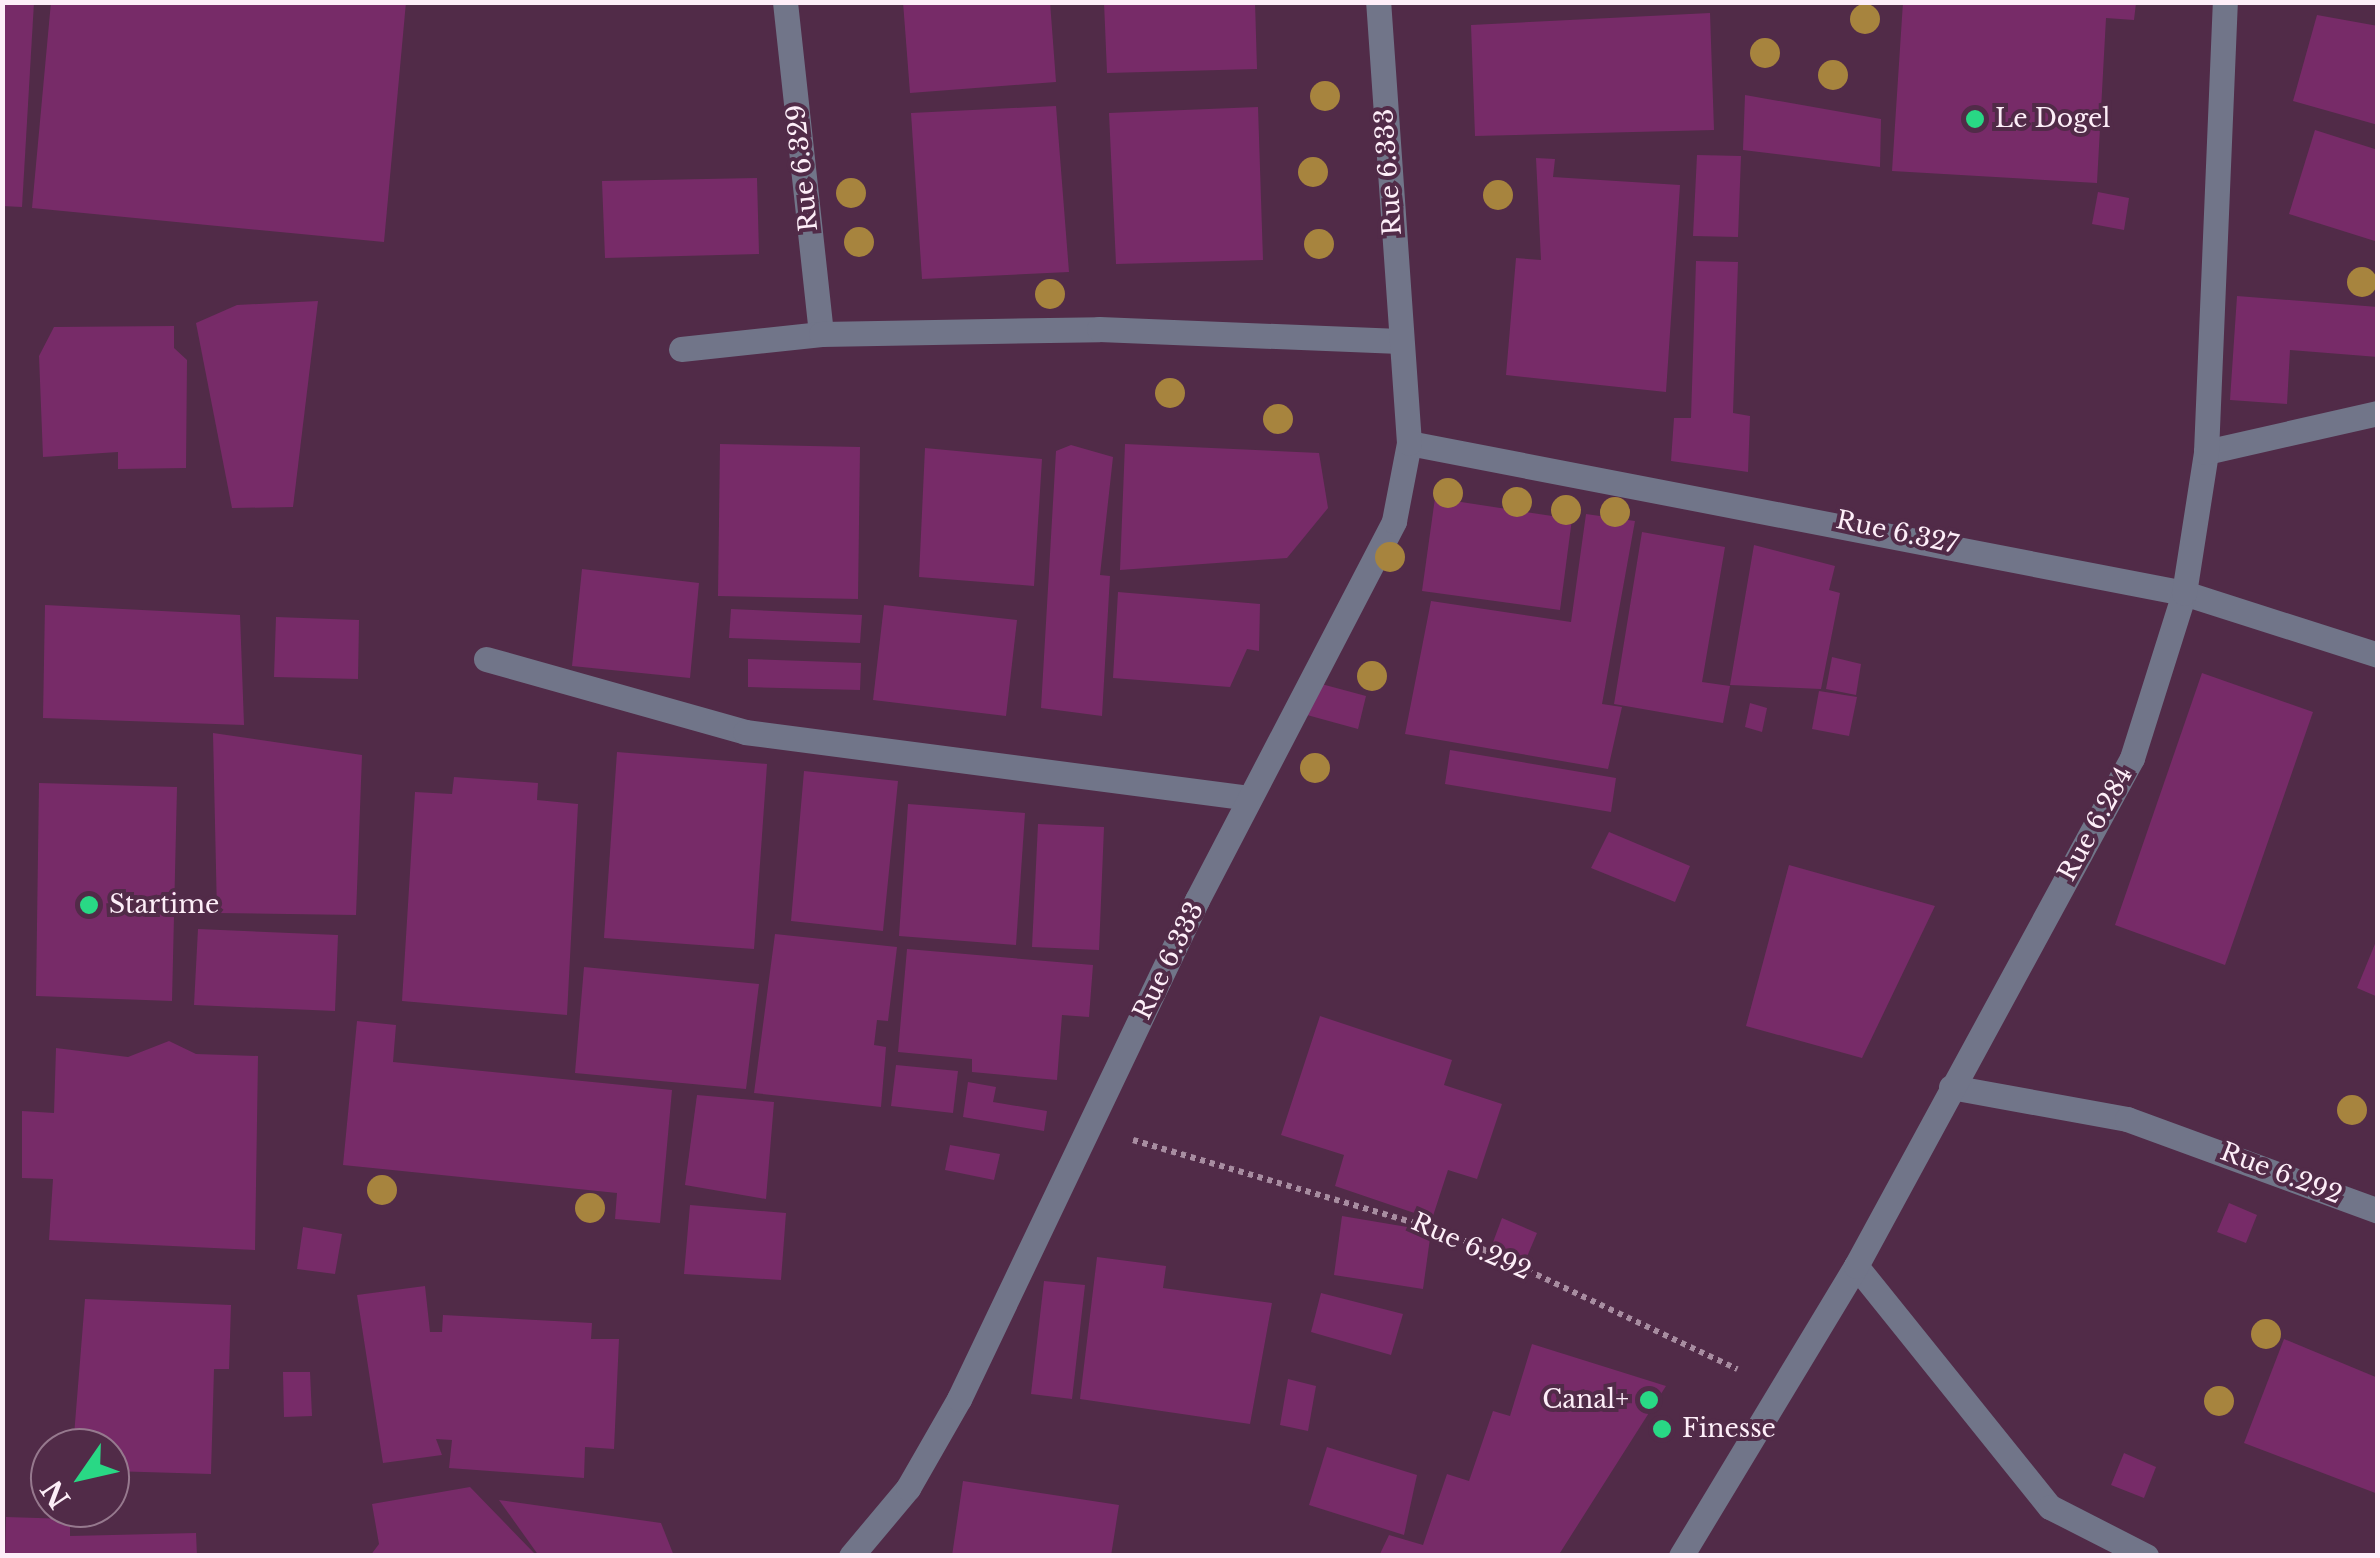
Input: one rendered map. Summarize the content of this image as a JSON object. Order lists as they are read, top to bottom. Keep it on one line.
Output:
{"streets":{"street":["Rue 6.329","Rue 6.333","Rue 6.327","Rue 6.284","Rue 6.292"]},"crossings":[["Rue 6.333","Rue 6.327"],["Rue 6.333","Rue 6.292"],["Rue 6.327","Rue 6.284"],["Rue 6.284","Rue 6.292"]],"places":["Le Dogel","Startime","Canal+","Finesse"],"north":"bottom left"}
